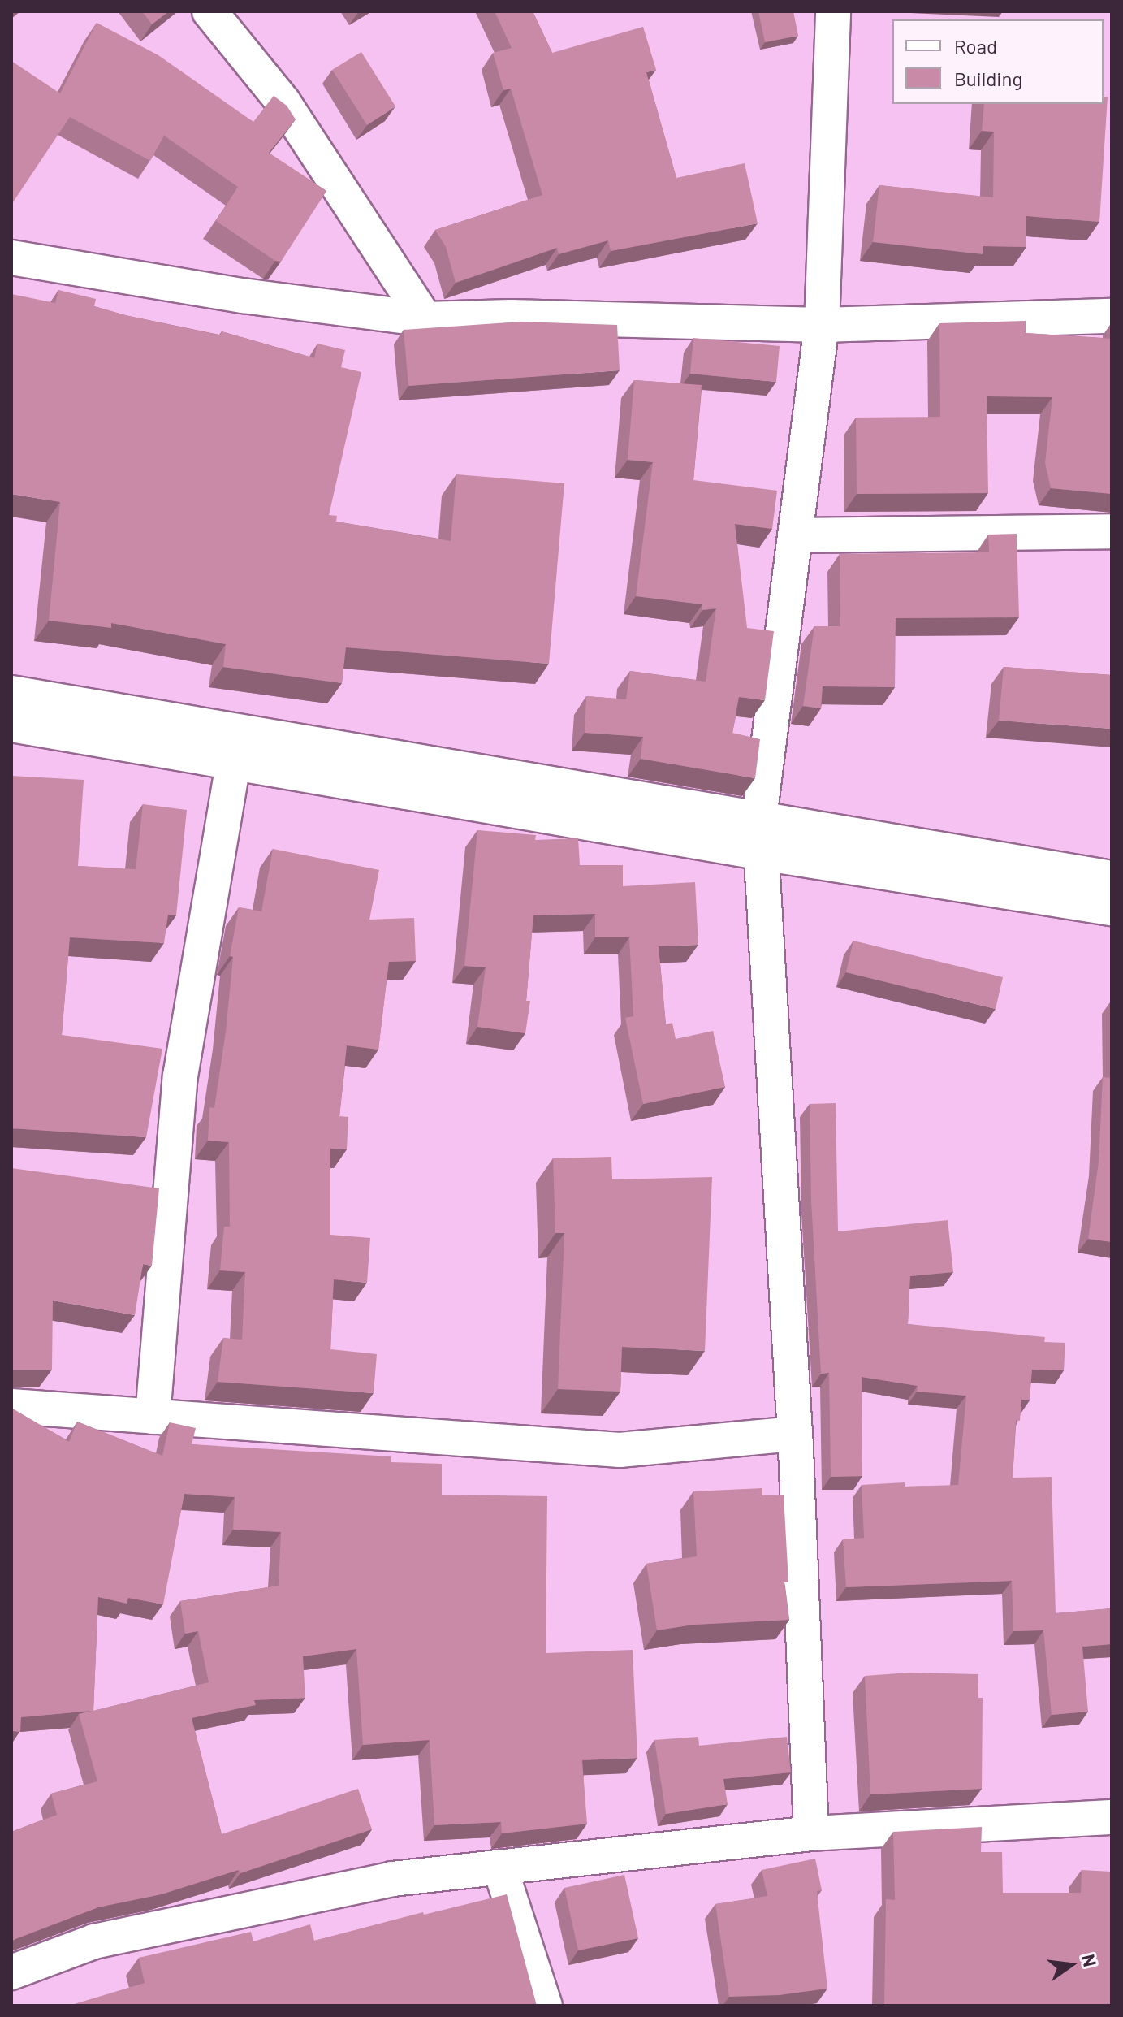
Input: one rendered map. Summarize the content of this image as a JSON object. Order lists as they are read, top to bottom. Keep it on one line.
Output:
{"legend":["Road","Building"],"north":"right"}
